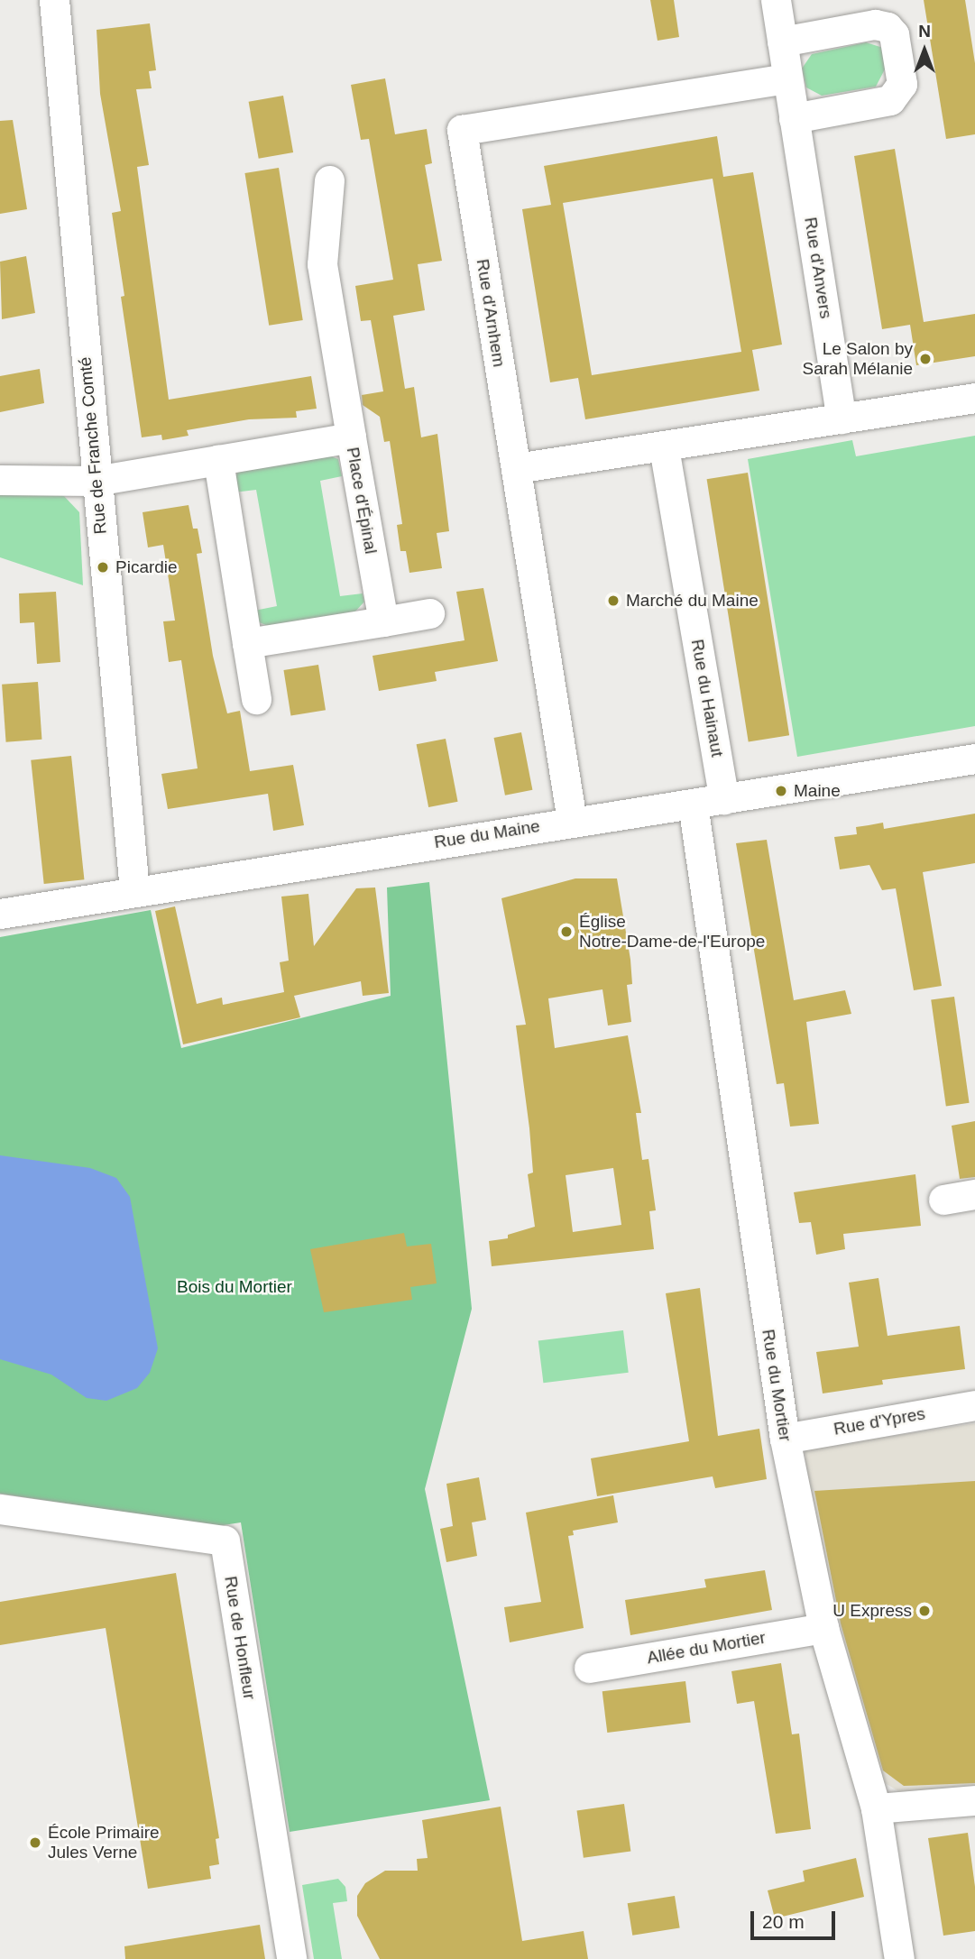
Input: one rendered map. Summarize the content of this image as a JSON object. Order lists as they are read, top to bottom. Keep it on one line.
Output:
{"streets":{"street":["Rue d'Anvers","Rue d'Arnhem","Rue de Franche Comté","Place d'Épinal","Rue du Hainaut","Rue du Maine","Rue du Mortier","Rue d'Ypres","Rue de Honfleur","Allée du Mortier"]},"crossings":[["Rue d'Anvers","Rue d'Arnhem"],["Rue d'Arnhem","Rue du Maine"],["Rue de Franche Comté","Place d'Épinal"],["Rue de Franche Comté","Rue du Maine"],["Rue du Hainaut","Rue du Maine"],["Rue du Maine","Rue du Mortier"],["Rue du Mortier","Rue d'Ypres"],["Rue du Mortier","Allée du Mortier"]],"parks":["Bois du Mortier"],"places":["Le Salon by Sarah Mélanie","Picardie","Marché du Maine","Maine","Église Notre-Dame-de-l'Europe","U Express","École Primaire Jules Verne"],"scale_bar":"20 m","north":"top"}
